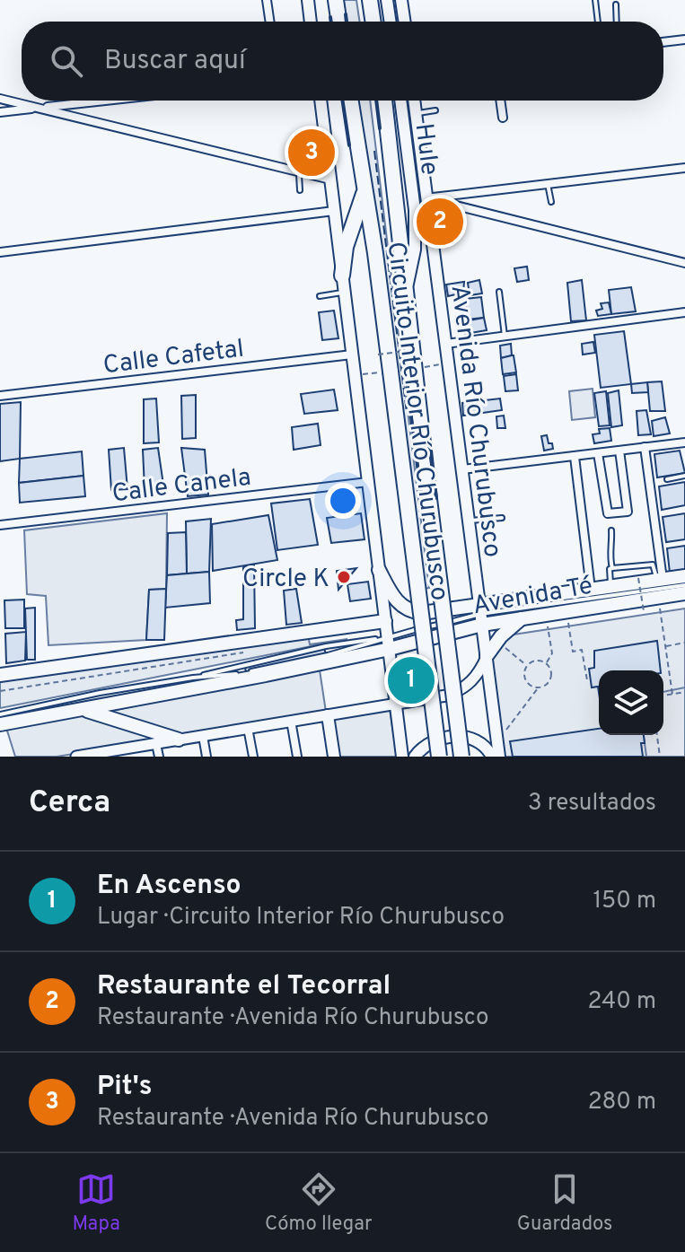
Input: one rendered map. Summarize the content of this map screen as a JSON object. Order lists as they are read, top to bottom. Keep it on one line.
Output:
{"streets":{"highway":["Circuito Interior Río Churubusco"],"main road":["Hule","Avenida Río Churubusco","Avenida Té"],"street":["Calle Cafetal","Calle Canela"]},"crossings":[["Hule","Circuito Interior Río Churubusco"],["Avenida Río Churubusco","Avenida Té"]],"places":["Circle K"],"page":{"search":"Buscar aquí","pins":["3","2","1"],"heading":["Cerca","3 resultados"],"list":[{"mark":"1","name":"En Ascenso","note":"Lugar · Circuito Interior Río Churubusco","value":"150 m"},{"mark":"2","name":"Restaurante el Tecorral","note":"Restaurante · Avenida Río Churubusco","value":"240 m"},{"mark":"3","name":"Pit's","note":"Restaurante · Avenida Río Churubusco","value":"280 m"}],"nav":["Mapa","Cómo llegar","Guardados"]}}
